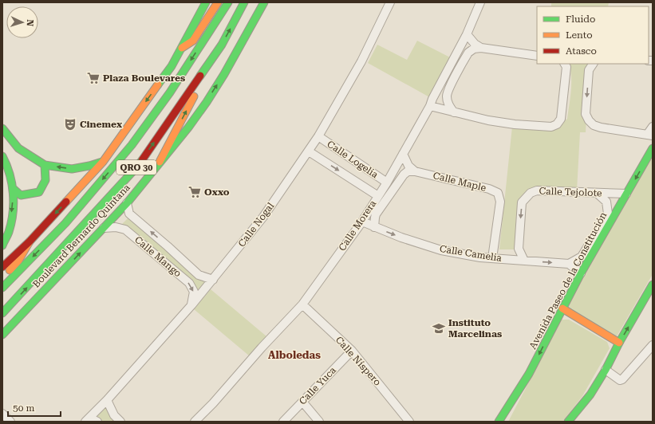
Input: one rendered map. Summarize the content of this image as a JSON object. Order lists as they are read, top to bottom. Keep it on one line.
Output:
{"streets":{"main road":["QRO 30","Boulevard Bernardo Quintana","Avenida Paseo de la Constitución"],"street":["Calle Logelia","Calle Maple","Calle Tejolote","Calle Nogal","Calle Morera","Calle Camelia","Calle Mango","Calle Níspero","Calle Yuca"]},"crossings":[["Calle Logelia","Calle Nogal"],["Calle Logelia","Calle Morera"],["Calle Maple","Calle Camelia"],["Calle Tejolote","Calle Camelia"],["Calle Tejolote","Avenida Paseo de la Constitución"],["Calle Nogal","Calle Mango"],["Calle Morera","Calle Camelia"],["Calle Morera","Calle Níspero"],["Boulevard Bernardo Quintana","Calle Mango"],["Calle Níspero","Calle Yuca"]],"one_way":["Calle Camelia","Avenida Paseo de la Constitución"],"districts":["Alboledas"],"places":{"supermarket":["Plaza Boulevares","Oxxo"],"theatre":["Cinemex"],"school or university":["Instituto Marcelinas"]},"legend":["Fluido","Lento","Atasco"],"scale_bar":"50 m","north":"right"}
